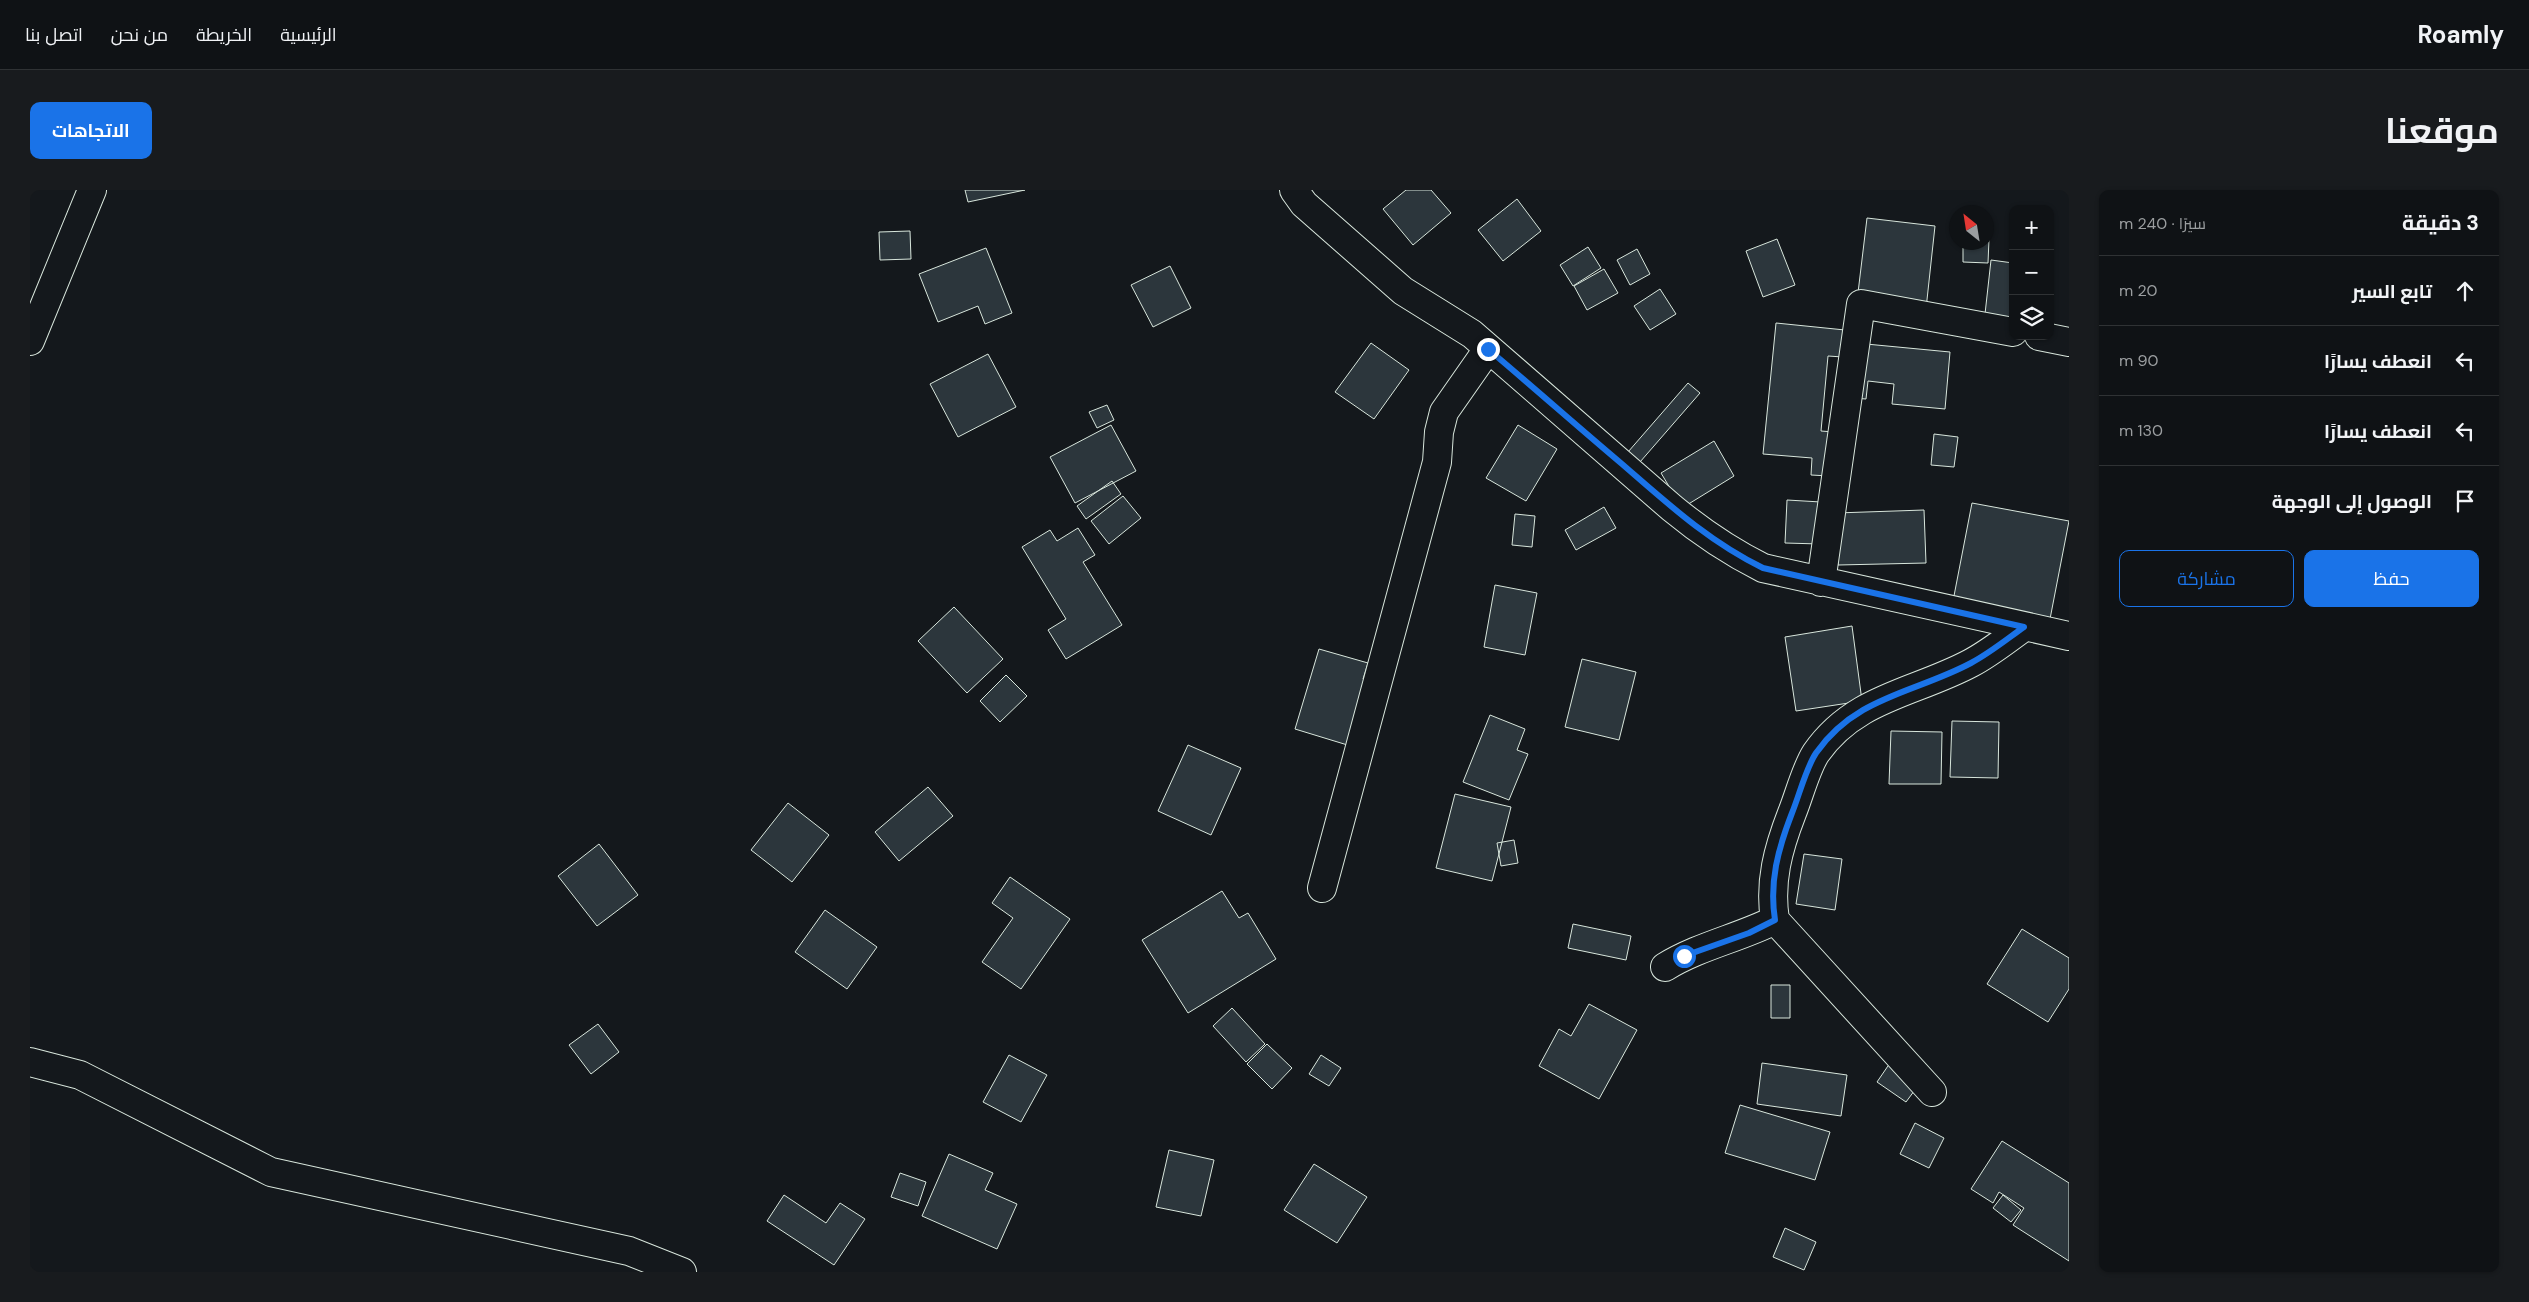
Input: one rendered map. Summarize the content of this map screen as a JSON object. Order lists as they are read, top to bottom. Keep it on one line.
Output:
{"north":"top left","page":{"header":"Roamly","nav":["الرئيسية","الخريطة","من نحن","اتصل بنا"],"title":"موقعنا","buttons":["الاتجاهات",["حفظ","مشاركة"]],"heading":["3 دقيقة","سيرًا · 240 m"],"map_buttons":["+","−"],"list":[["تابع السير","20 m"],["انعطف يسارًا","90 m"],["انعطف يسارًا","130 m"],"الوصول إلى الوجهة"]}}
